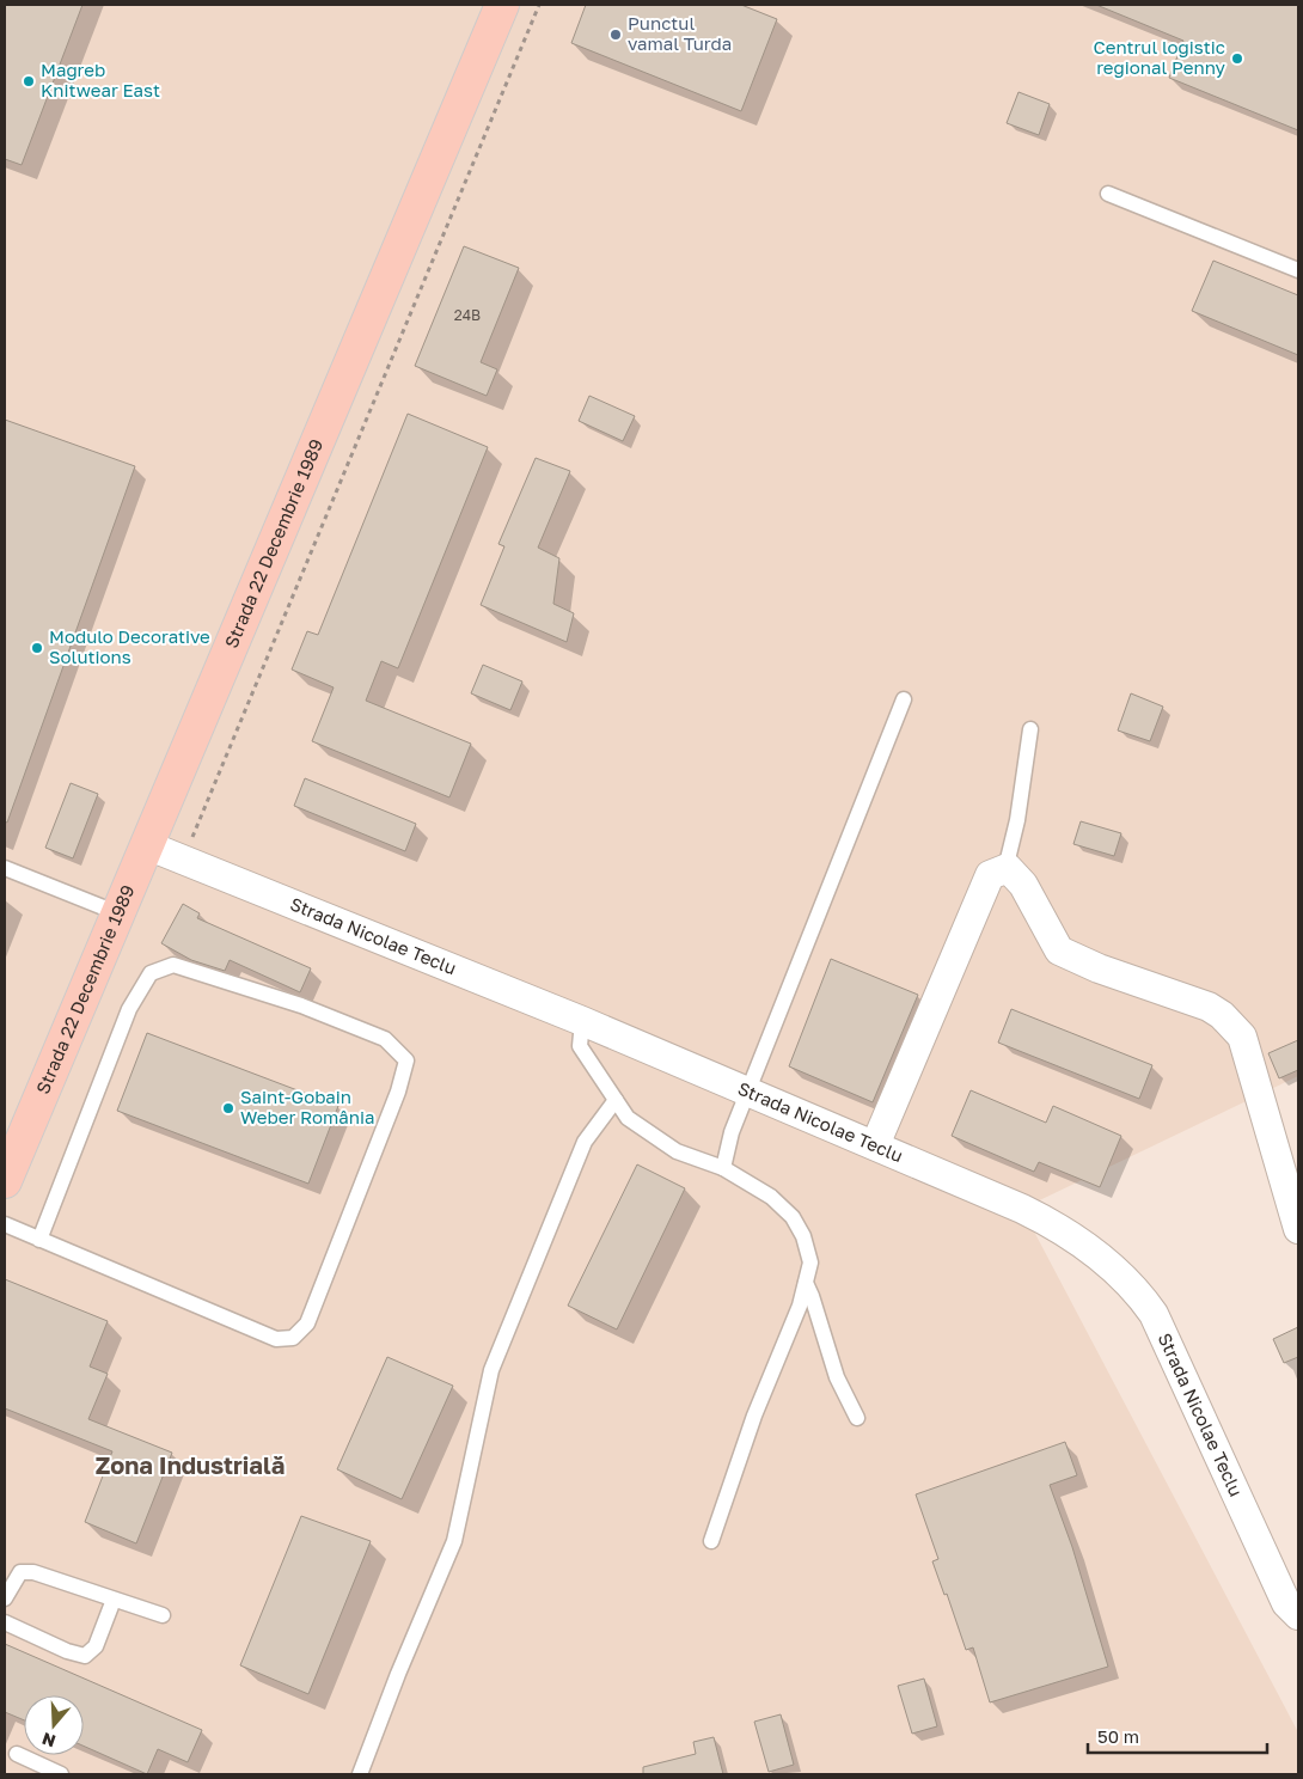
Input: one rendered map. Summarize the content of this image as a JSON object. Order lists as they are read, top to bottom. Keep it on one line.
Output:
{"streets":{"main road":["Strada 22 Decembrie 1989"],"street":["Strada Nicolae Teclu"]},"crossings":[["Strada 22 Decembrie 1989","Strada Nicolae Teclu"]],"districts":["Zona Industrială"],"places":["Punctul vamal Turda","Centrul logistic regional Penny","Magreb Knitwear East","Modulo Decorative Solutions","Saint-Gobain Weber România"],"house_numbers":["24B"],"scale_bar":"50 m","north":"bottom"}
